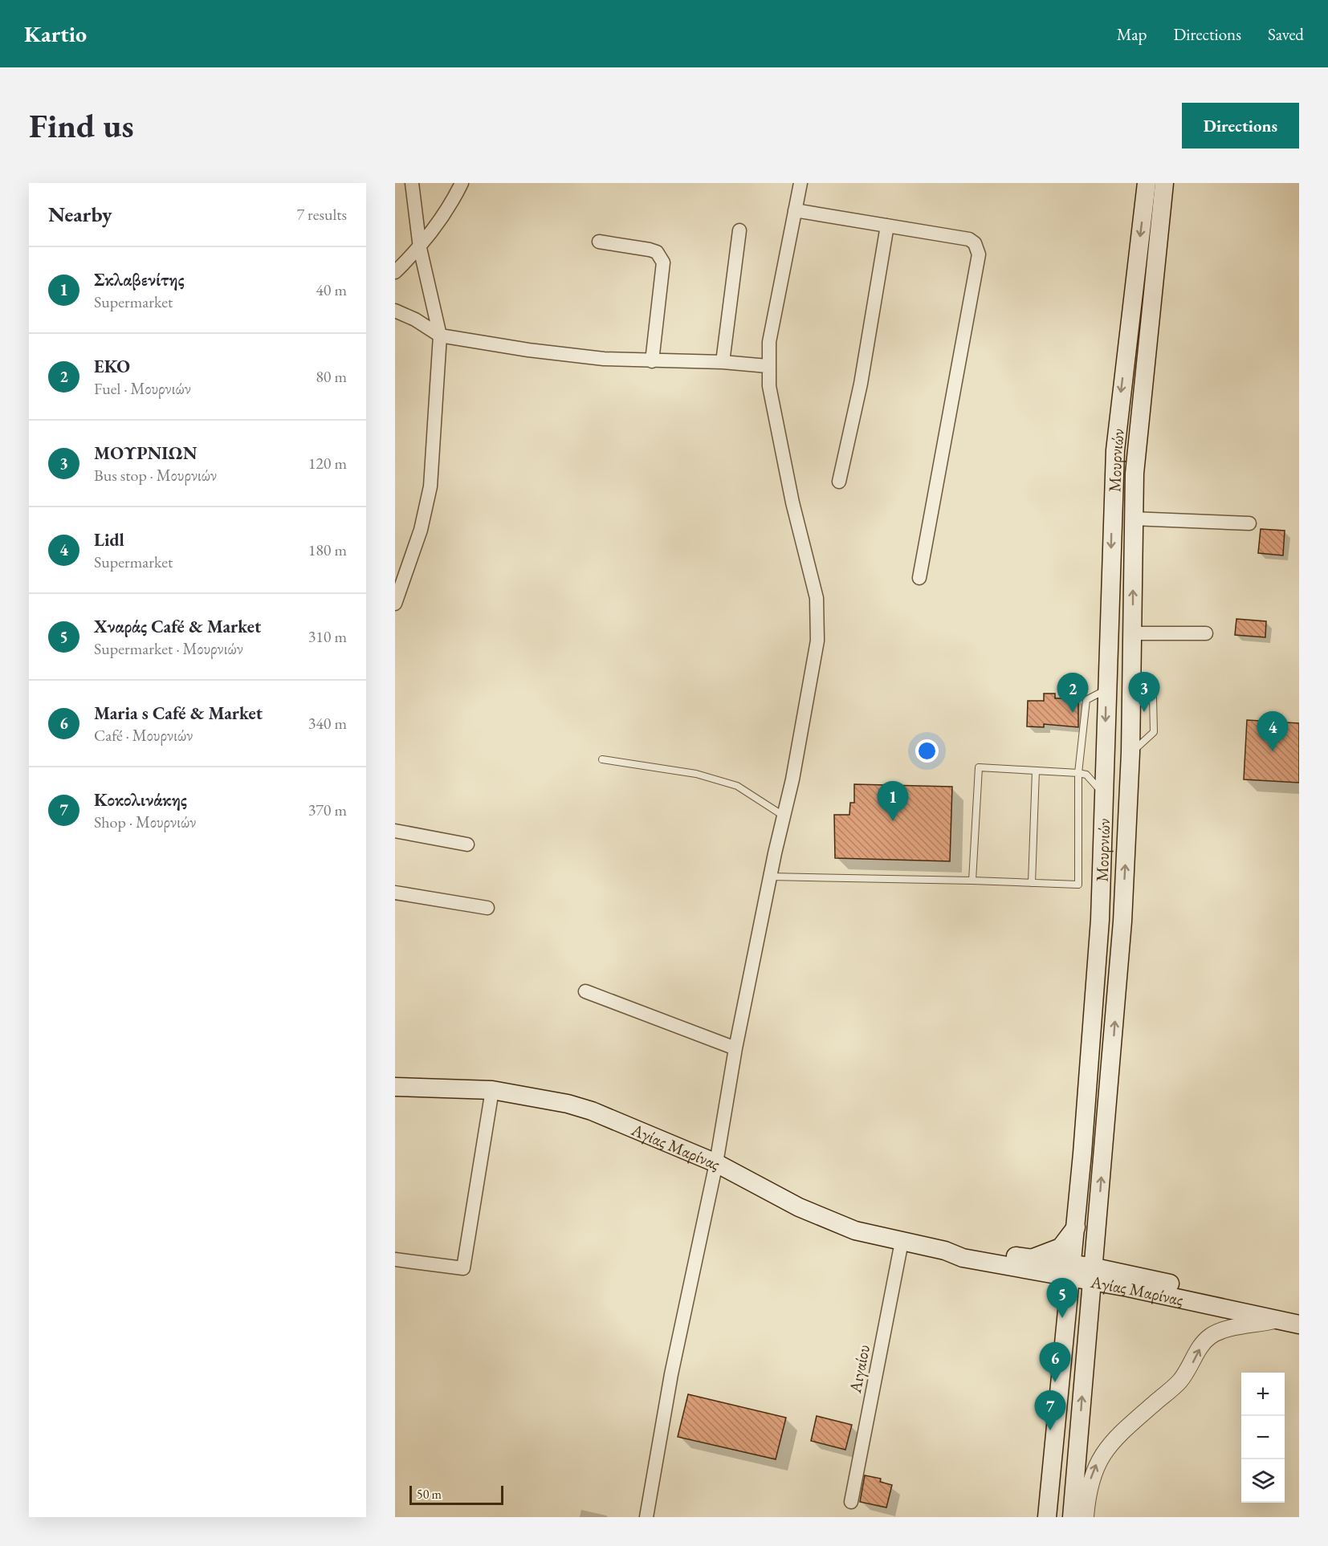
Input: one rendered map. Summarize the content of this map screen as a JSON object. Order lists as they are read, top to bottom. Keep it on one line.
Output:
{"streets":{"main road":["Μουρνιών","Αγίας Μαρίνας"],"street":["Αιγαίου"]},"crossings":[["Μουρνιών","Αγίας Μαρίνας"],["Αγίας Μαρίνας","Αιγαίου"]],"scale_bar":"50 m","page":{"header":"Kartio","nav":["Map","Directions","Saved"],"buttons":"Directions","title":"Find us","heading":["Nearby","7 results"],"list":[{"mark":"1","name":"Σκλαβενίτης","note":"Supermarket","value":"40 m"},{"mark":"2","name":"EKO","note":"Fuel · Μουρνιών","value":"80 m"},{"mark":"3","name":"ΜΟΥΡΝΙΩΝ","note":"Bus stop · Μουρνιών","value":"120 m"},{"mark":"4","name":"Lidl","note":"Supermarket","value":"180 m"},{"mark":"5","name":"Χναράς Café & Market","note":"Supermarket · Μουρνιών","value":"310 m"},{"mark":"6","name":"Maria s Café & Market","note":"Café · Μουρνιών","value":"340 m"},{"mark":"7","name":"Κοκολινάκης","note":"Shop · Μουρνιών","value":"370 m"}],"pins":["3","2","4","1","5","6","7"],"map_buttons":["+","−"],"scale":"50 m"}}
